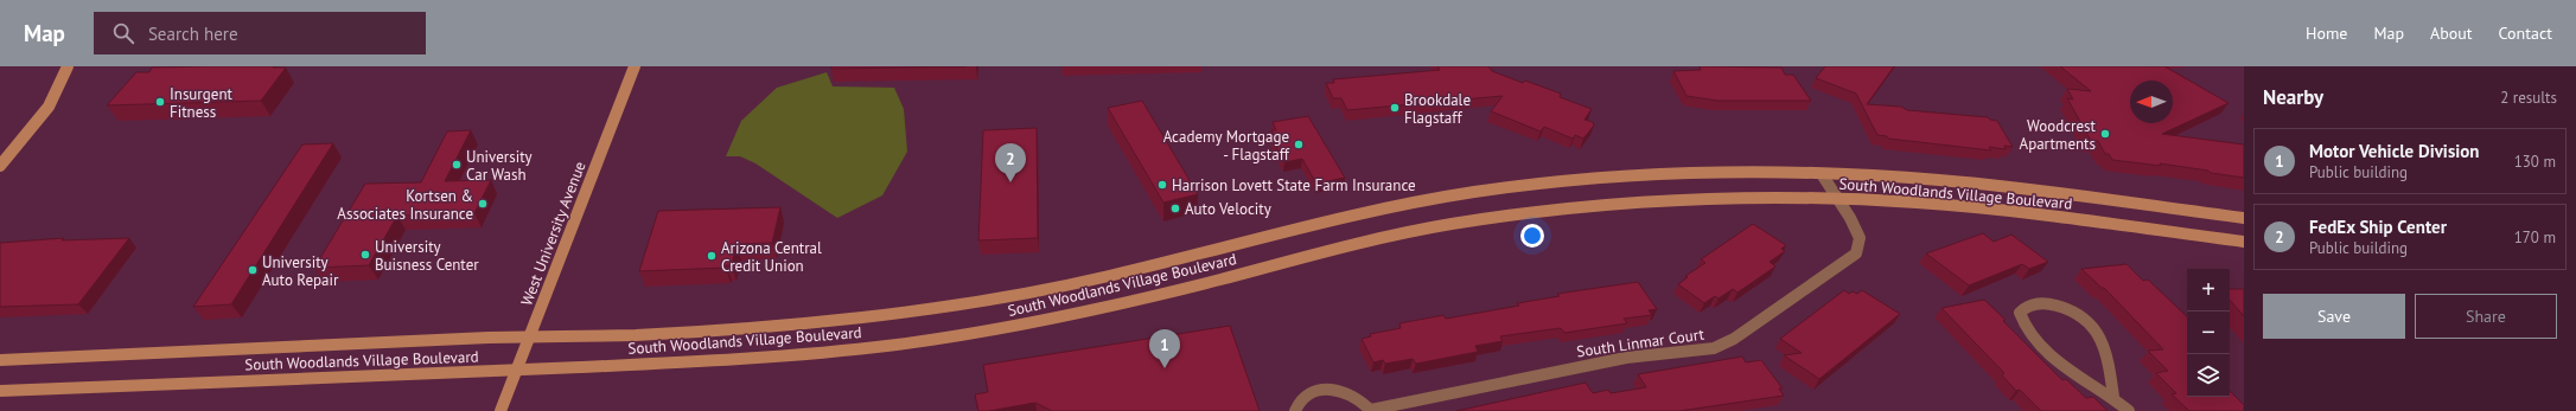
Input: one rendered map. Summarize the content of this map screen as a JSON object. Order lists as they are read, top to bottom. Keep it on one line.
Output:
{"streets":{"street":["South Woodlands Village Boulevard","West University Avenue","South Linmar Court"]},"crossings":[["South Woodlands Village Boulevard","West University Avenue"],["South Woodlands Village Boulevard","South Linmar Court"]],"places":["Insurgent Fitness","Brookdale Flagstaff","Woodcrest Apartments","Academy Mortgage - Flagstaff","University Car Wash","Harrison Lovett State Farm Insurance","Kortsen & Associates Insurance","Auto Velocity","University Buisness Center","Arizona Central Credit Union","University Auto Repair"],"north":"left","page":{"header":"Map","search":"Search here","nav":["Home","Map","About","Contact"],"heading":["Nearby","2 results"],"list":[{"mark":"1","name":"Motor Vehicle Division","note":"Public building","value":"130 m"},{"mark":"2","name":"FedEx Ship Center","note":"Public building","value":"170 m"}],"pins":["2","1"],"map_buttons":["+","−"],"buttons":["Save","Share"]}}
